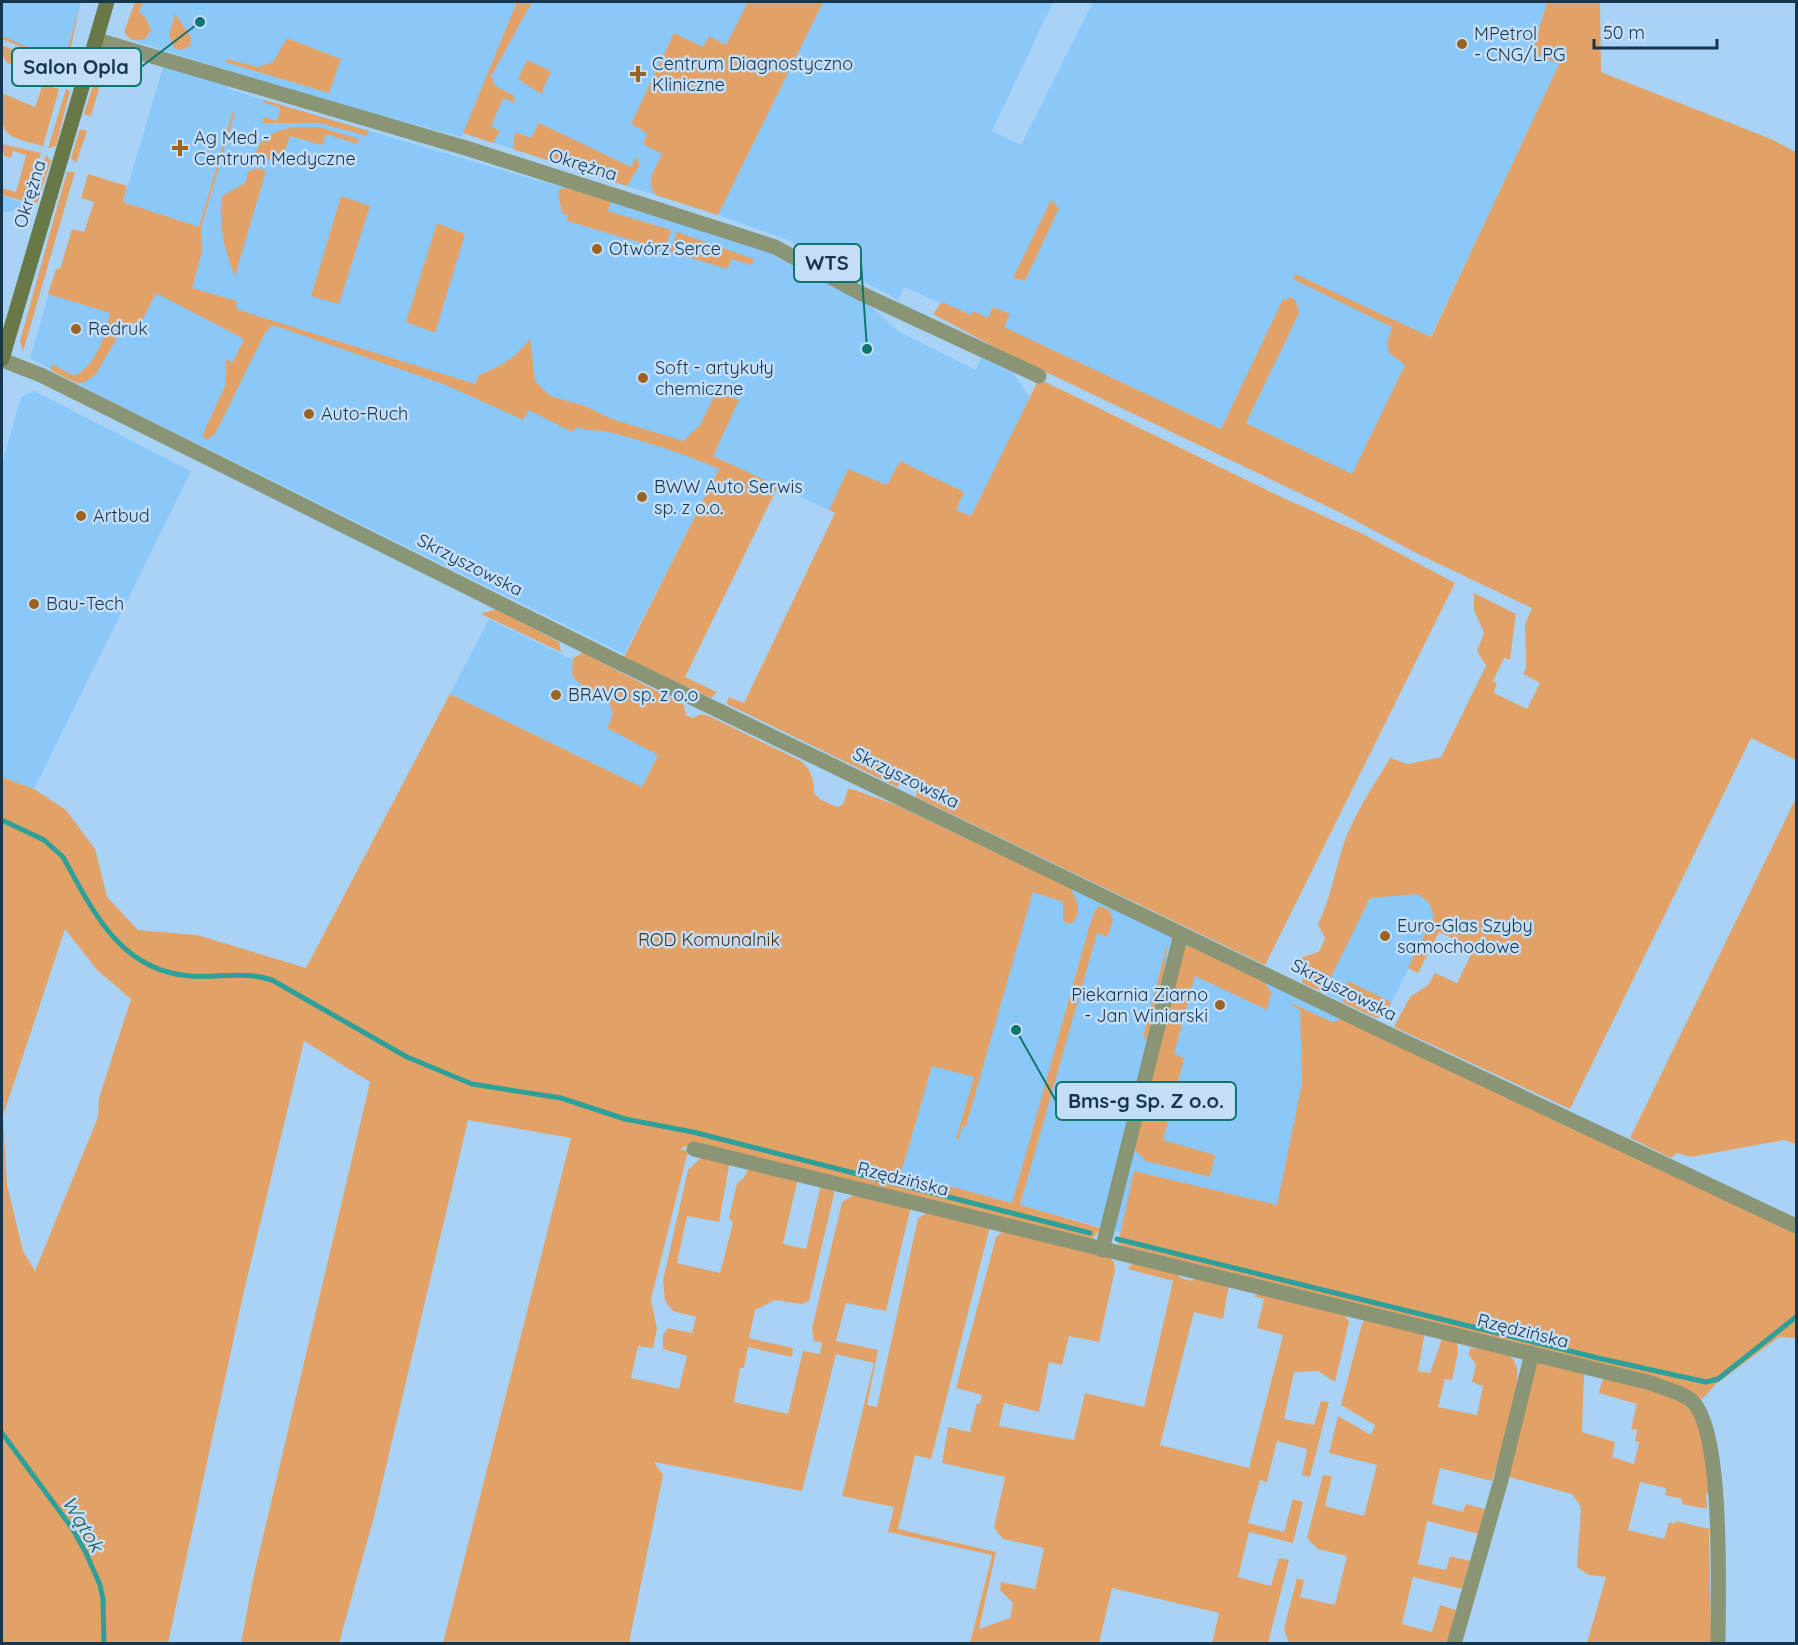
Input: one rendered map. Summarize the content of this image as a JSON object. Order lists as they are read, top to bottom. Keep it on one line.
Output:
{"streets":{"street":["Okrężna","Skrzyszowska","Rzędzińska"]},"crossings":[["Okrężna","Skrzyszowska"]],"water":["Wątok"],"parks":["ROD Komunalnik"],"places":{"other":["Salon Opla","MPetrol - CNG/LPG","Otwórz Serce","Redruk","WTS","Soft - artykuły chemiczne","Auto-Ruch","BWW Auto Serwis sp. z o.o.","Artbud","Bau-Tech","BRAVO sp. z o.o","Euro-Glas Szyby samochodowe","Piekarnia Ziarno - Jan Winiarski","Bms-g Sp. Z o.o."],"health":["Centrum Diagnostyczno Kliniczne","Ag Med - Centrum Medyczne"]},"scale_bar":"50 m"}
